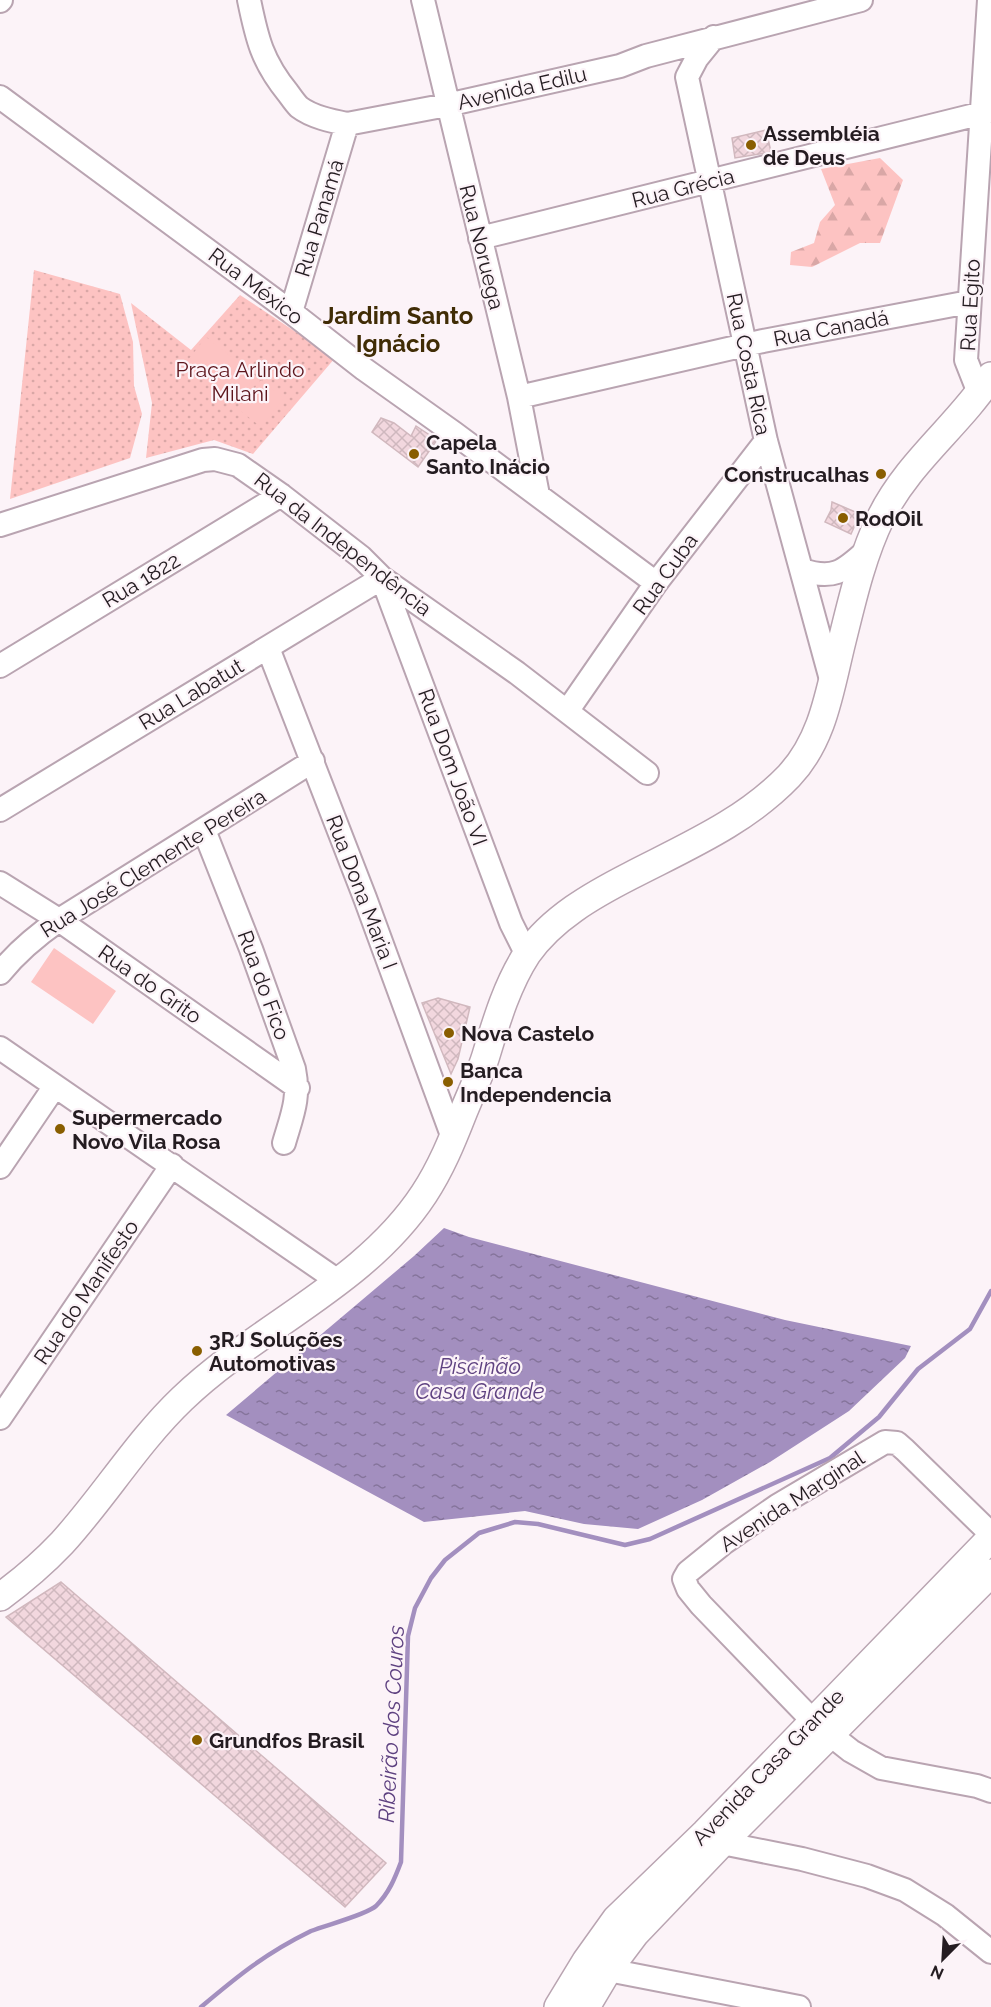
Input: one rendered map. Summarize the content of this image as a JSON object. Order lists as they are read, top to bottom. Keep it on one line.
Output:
{"streets":{"main road":["Avenida Casa Grande"],"street":["Avenida Edilu","Rua Grécia","Rua Panamá","Rua Noruega","Rua México","Rua Egito","Rua Canadá","Rua Costa Rica","Rua da Independência","Rua Cuba","Rua 1822","Rua Labatut","Rua Dom João VI","Rua José Clemente Pereira","Rua Dona Maria I","Rua do Grito","Rua do Fico","Rua do Manifesto","Avenida Marginal"]},"crossings":[["Avenida Edilu","Rua Panamá"],["Avenida Edilu","Rua Noruega"],["Rua Grécia","Rua Noruega"],["Rua Grécia","Rua Egito"],["Rua Grécia","Rua Costa Rica"],["Rua Panamá","Rua México"],["Rua Noruega","Rua México"],["Rua Noruega","Rua Canadá"],["Rua México","Rua Cuba"],["Rua Egito","Rua Canadá"],["Rua Canadá","Rua Costa Rica"],["Rua Costa Rica","Rua Cuba"],["Rua da Independência","Rua Cuba"],["Rua da Independência","Rua 1822"],["Rua da Independência","Rua Labatut"],["Rua da Independência","Rua Dom João VI"],["Rua Labatut","Rua Dom João VI"],["Rua Labatut","Rua Dona Maria I"],["Rua José Clemente Pereira","Rua Dona Maria I"],["Rua José Clemente Pereira","Rua do Grito"],["Rua José Clemente Pereira","Rua do Fico"],["Rua do Grito","Rua do Fico"],["Avenida Marginal","Avenida Casa Grande"]],"districts":["Jardim Santo Ignácio"],"water":["Piscinão Casa Grande","Ribeirão dos Couros"],"parks":["Praça Arlindo Milani"],"places":["Assembléia de Deus","Capela Santo Inácio","Construcalhas","RodOil","Nova Castelo","Banca Independencia","Supermercado Novo Vila Rosa","3RJ Soluções Automotivas","Grundfos Brasil"],"north":"bottom left"}
